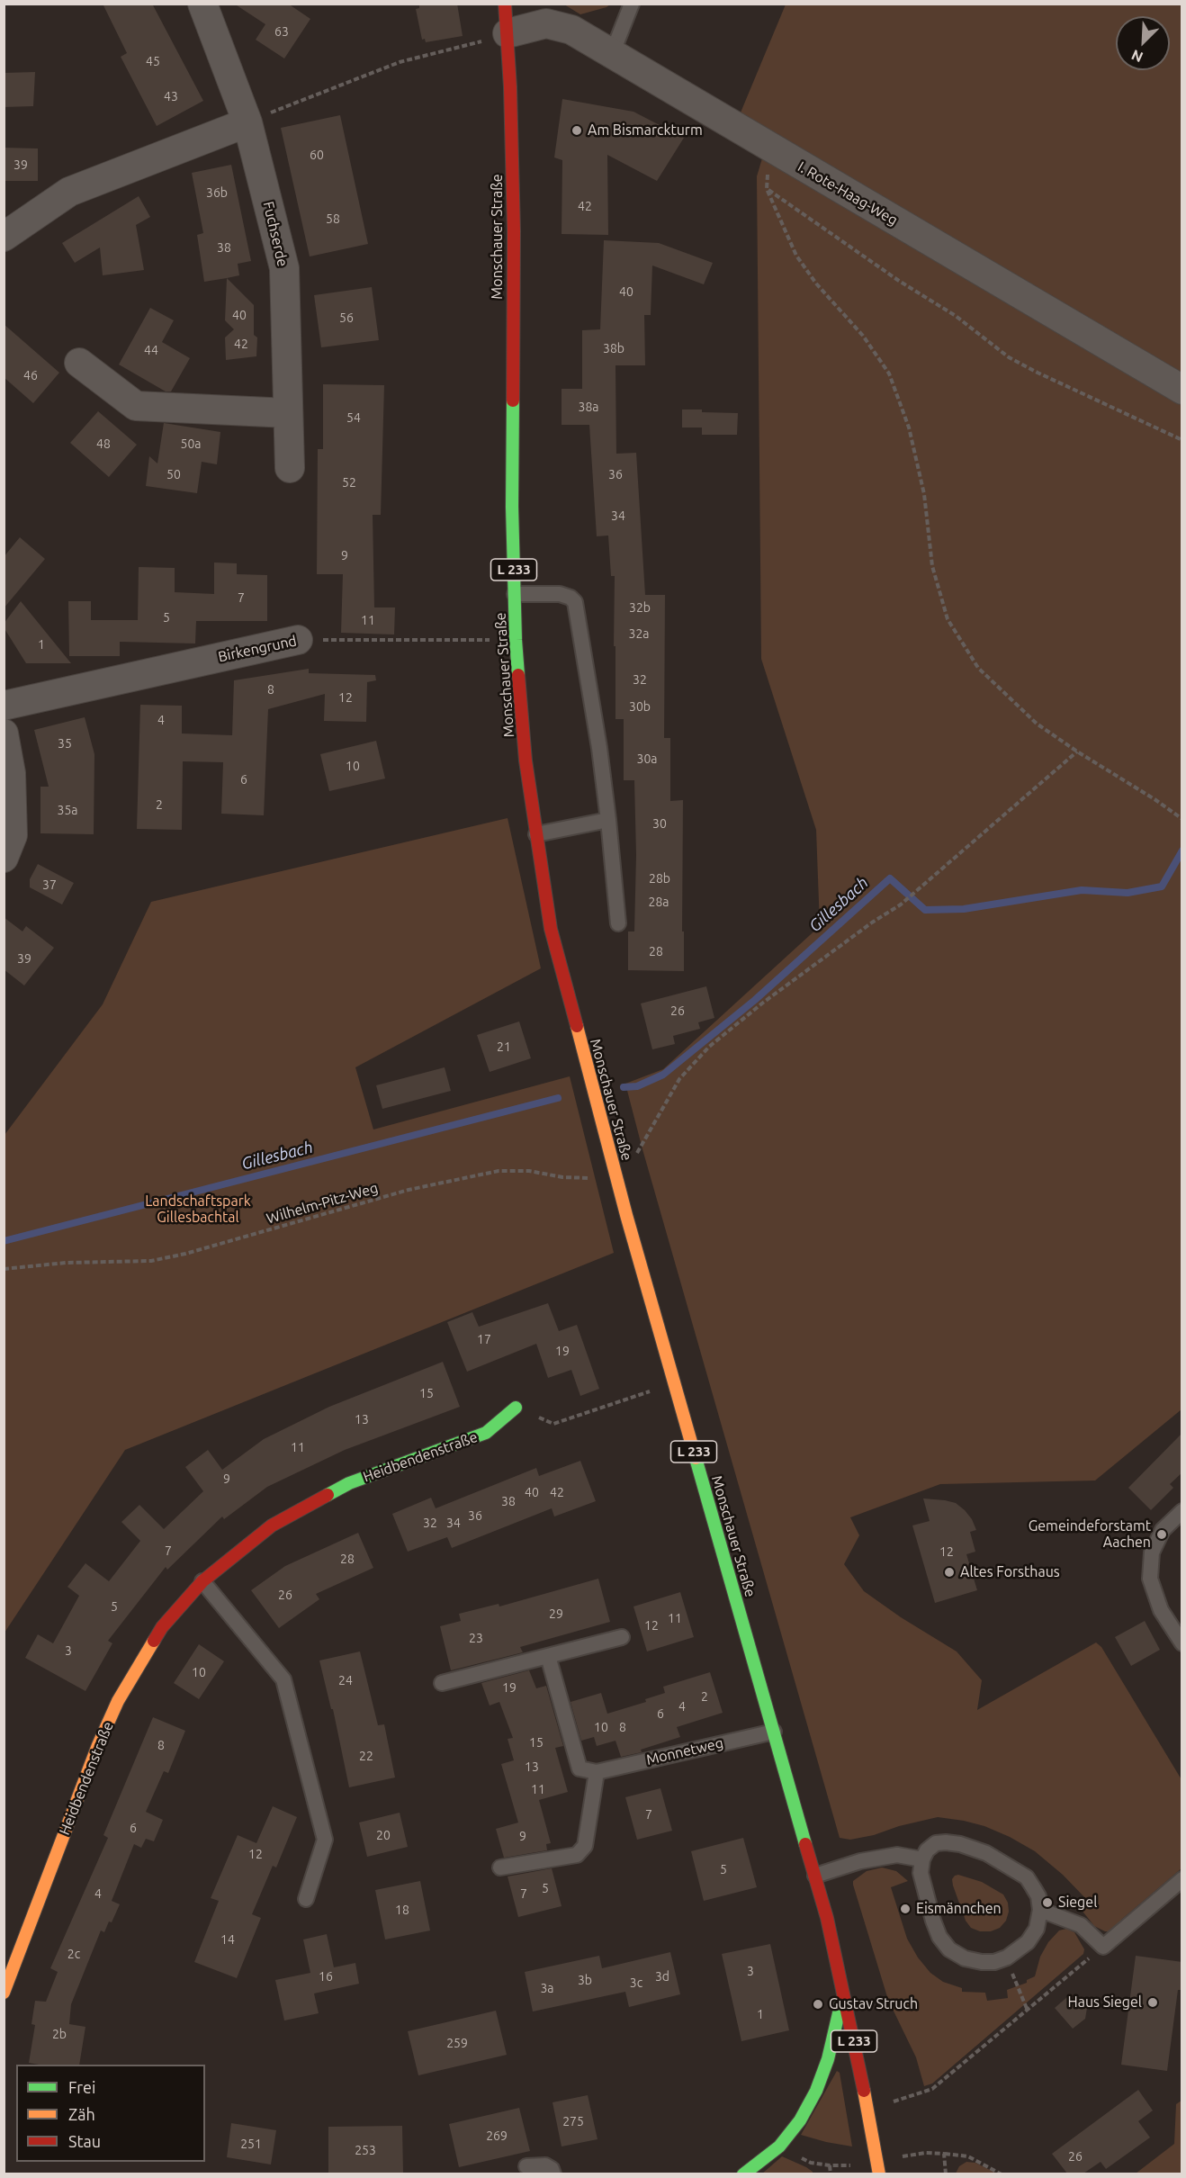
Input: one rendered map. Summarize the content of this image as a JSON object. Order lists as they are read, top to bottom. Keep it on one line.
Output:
{"streets":{"main road":["Monschauer Straße","L 233","Heidbendenstraße"],"street":["I. Rote-Haag-Weg","Fuchserde","Birkengrund"],"lane":["Monnetweg"],"path":["Wilhelm-Pitz-Weg"]},"crossings":[["I. Rote-Haag-Weg","Monschauer Straße"],["Monschauer Straße","Birkengrund"],["Monschauer Straße","Wilhelm-Pitz-Weg"],["Monschauer Straße","Monnetweg"]],"water":["Gillesbach"],"parks":["Landschaftspark Gillesbachtal"],"places":["Am Bismarckturm","Gemeindeforstamt Aachen","Altes Forsthaus","Siegel","Eismännchen","Haus Siegel","Gustav Struch"],"house_numbers":["63","45","43","60","39","36b","42","58","38","40","40","56","42","38b","44","46","38a","54","48","50a","50","36","52","34","9","7","32b","5","11","32a","1","32","8","12","30b","4","35","30a","10","6","2","35a","30","28b","37","28a","28","39","26","21","17","19","15","13","11","9","40","42","38","36","32","34","7","12","28","26","5","29","11","12","23","3","10","24","19","2","4","6","10","8","15","8","22","13","11","7","6","20","9","12","5","5","4","7","18","14","2c","3","16","3d","3b","3c","3a","1","2b","259","275","269","251","253","26"],"legend":["Frei","Zäh","Stau"],"north":"bottom left"}
